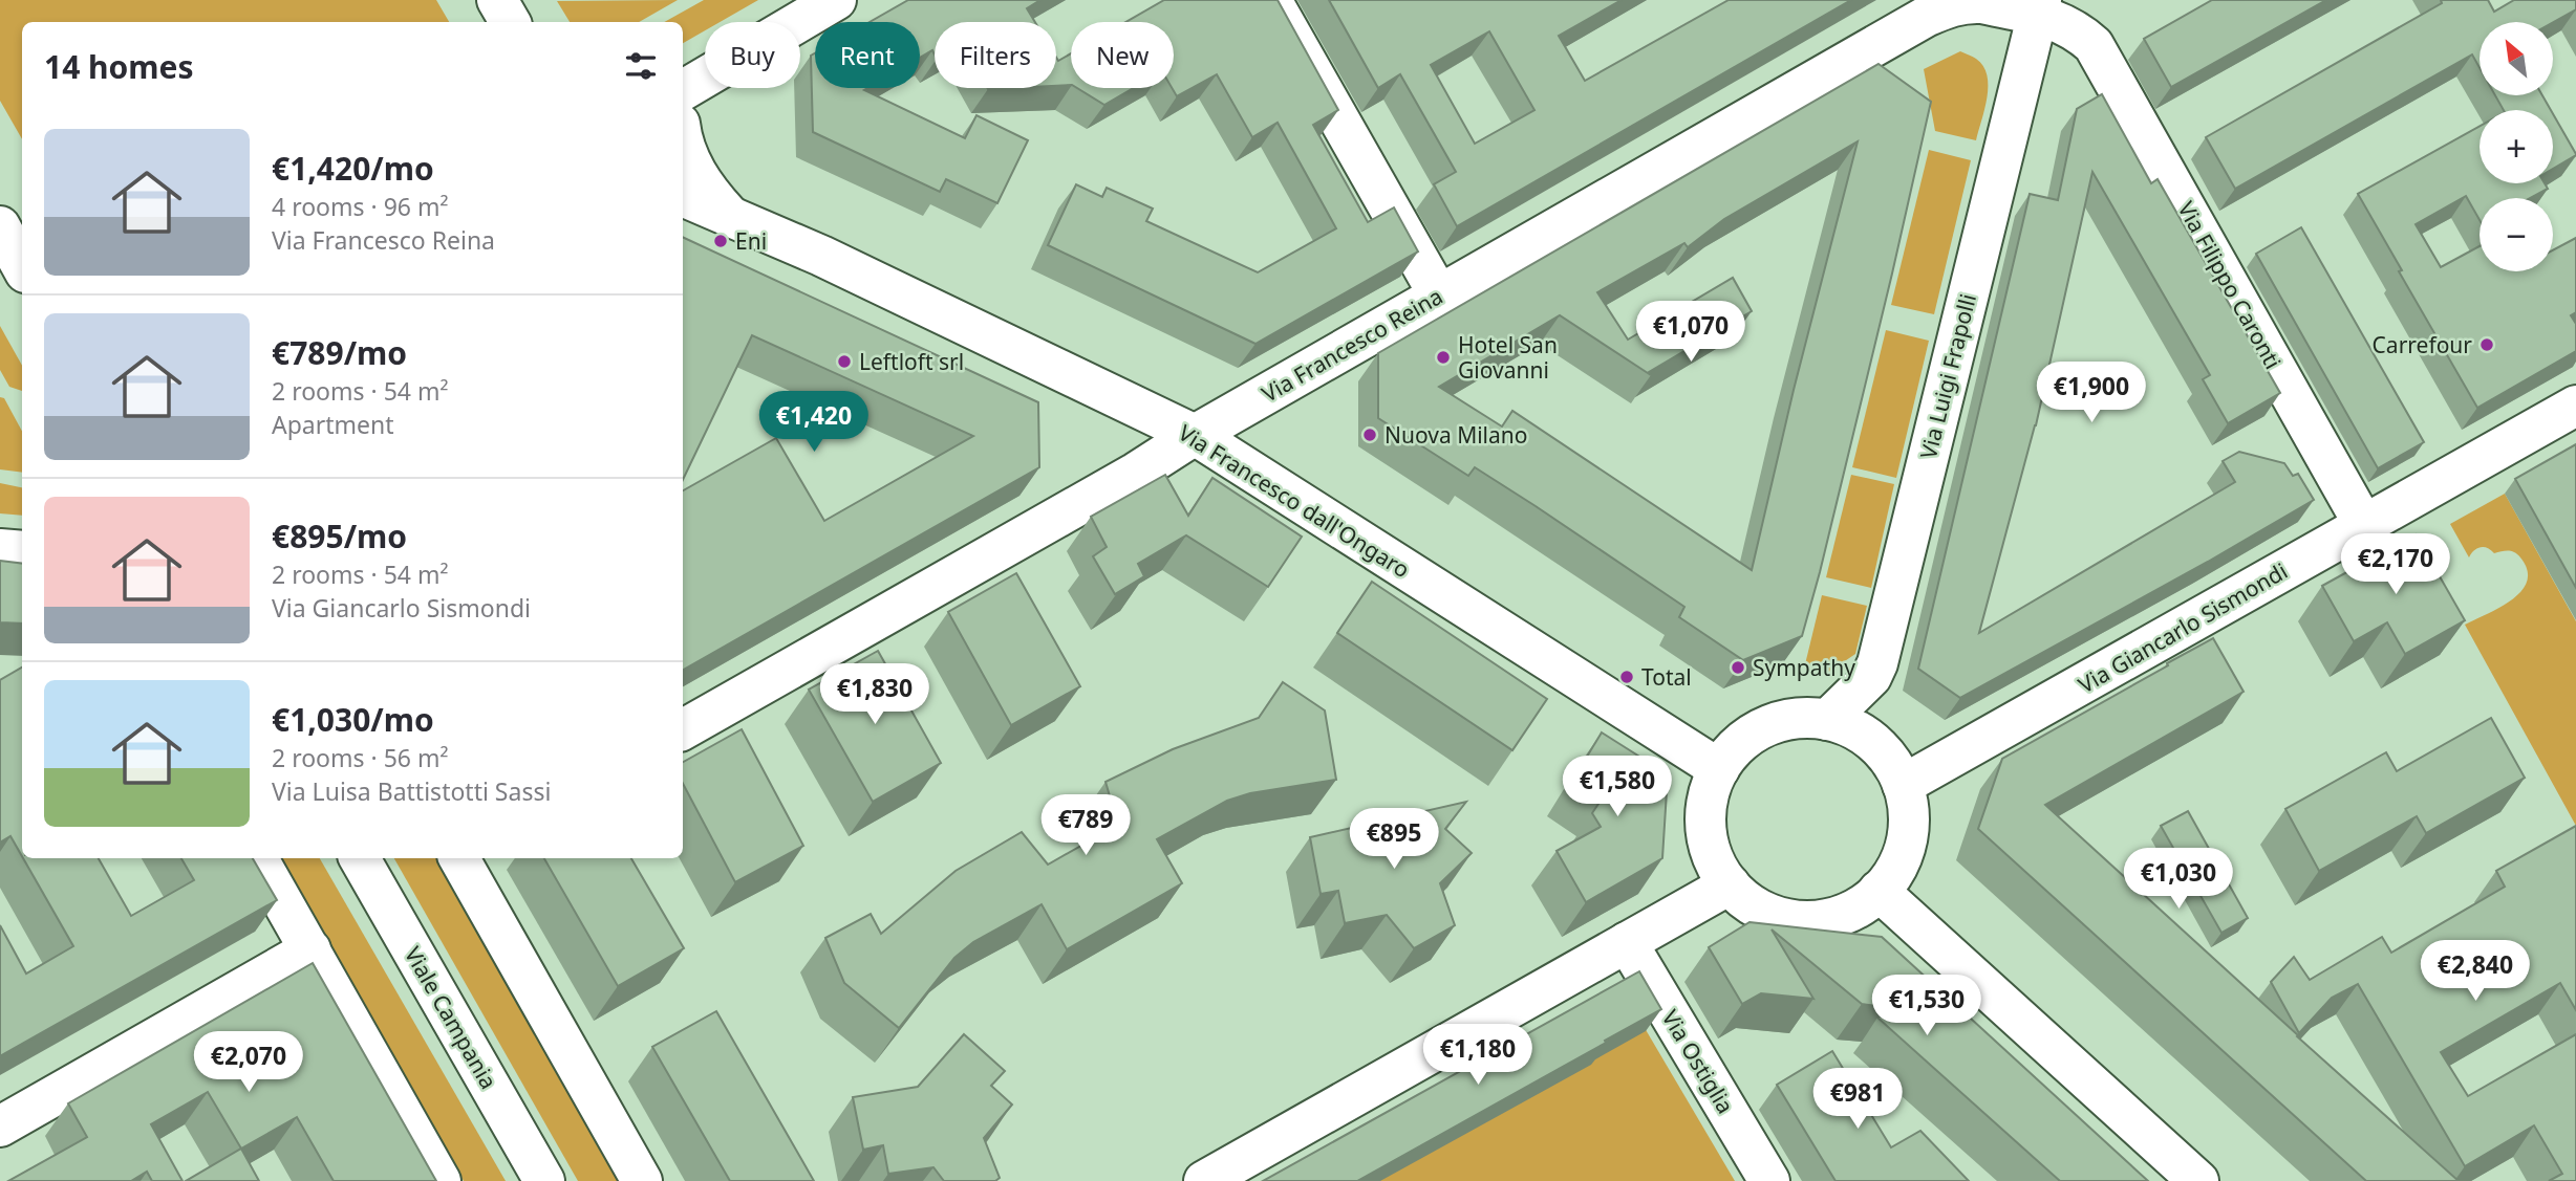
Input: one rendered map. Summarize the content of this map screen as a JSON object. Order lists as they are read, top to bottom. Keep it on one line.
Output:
{"streets":{"street":["Via Filippo Caronti","Via Francesco Reina","Via Luigi Frapolli","Via Francesco dall'Ongaro","Via Giancarlo Sismondi","Viale Campania","Via Ostiglia"]},"crossings":[["Via Filippo Caronti","Via Francesco Reina"],["Via Filippo Caronti","Via Luigi Frapolli"],["Via Filippo Caronti","Via Giancarlo Sismondi"],["Via Francesco Reina","Via Luigi Frapolli"],["Via Francesco Reina","Via Francesco dall'Ongaro"],["Via Luigi Frapolli","Via Francesco dall'Ongaro"],["Via Luigi Frapolli","Via Giancarlo Sismondi"],["Via Francesco dall'Ongaro","Via Giancarlo Sismondi"]],"places":["Eni","Carrefour","Hotel San Giovanni","Leftloft srl","Nuova Milano","Sympathy","Total"],"north":"top left","page":{"map_buttons":["+","−"],"chip":["Buy","Rent","Filters","New"],"heading":"14 homes","list":[{"name":"€1,420/mo","note":"4 rooms · 96 m² · Via Francesco Reina"},{"name":"€789/mo","note":"2 rooms · 54 m² · Apartment"},{"name":"€895/mo","note":"2 rooms · 54 m² · Via Giancarlo Sismondi"},{"name":"€1,030/mo","note":"2 rooms · 56 m² · Via Luisa Battistotti Sassi"}],"price":["€1,070","€1,900","€1,420","€2,170","€1,830","€1,580","€789","€895","€1,030","€2,840","€1,530","€1,180","€2,070","€981"]}}
